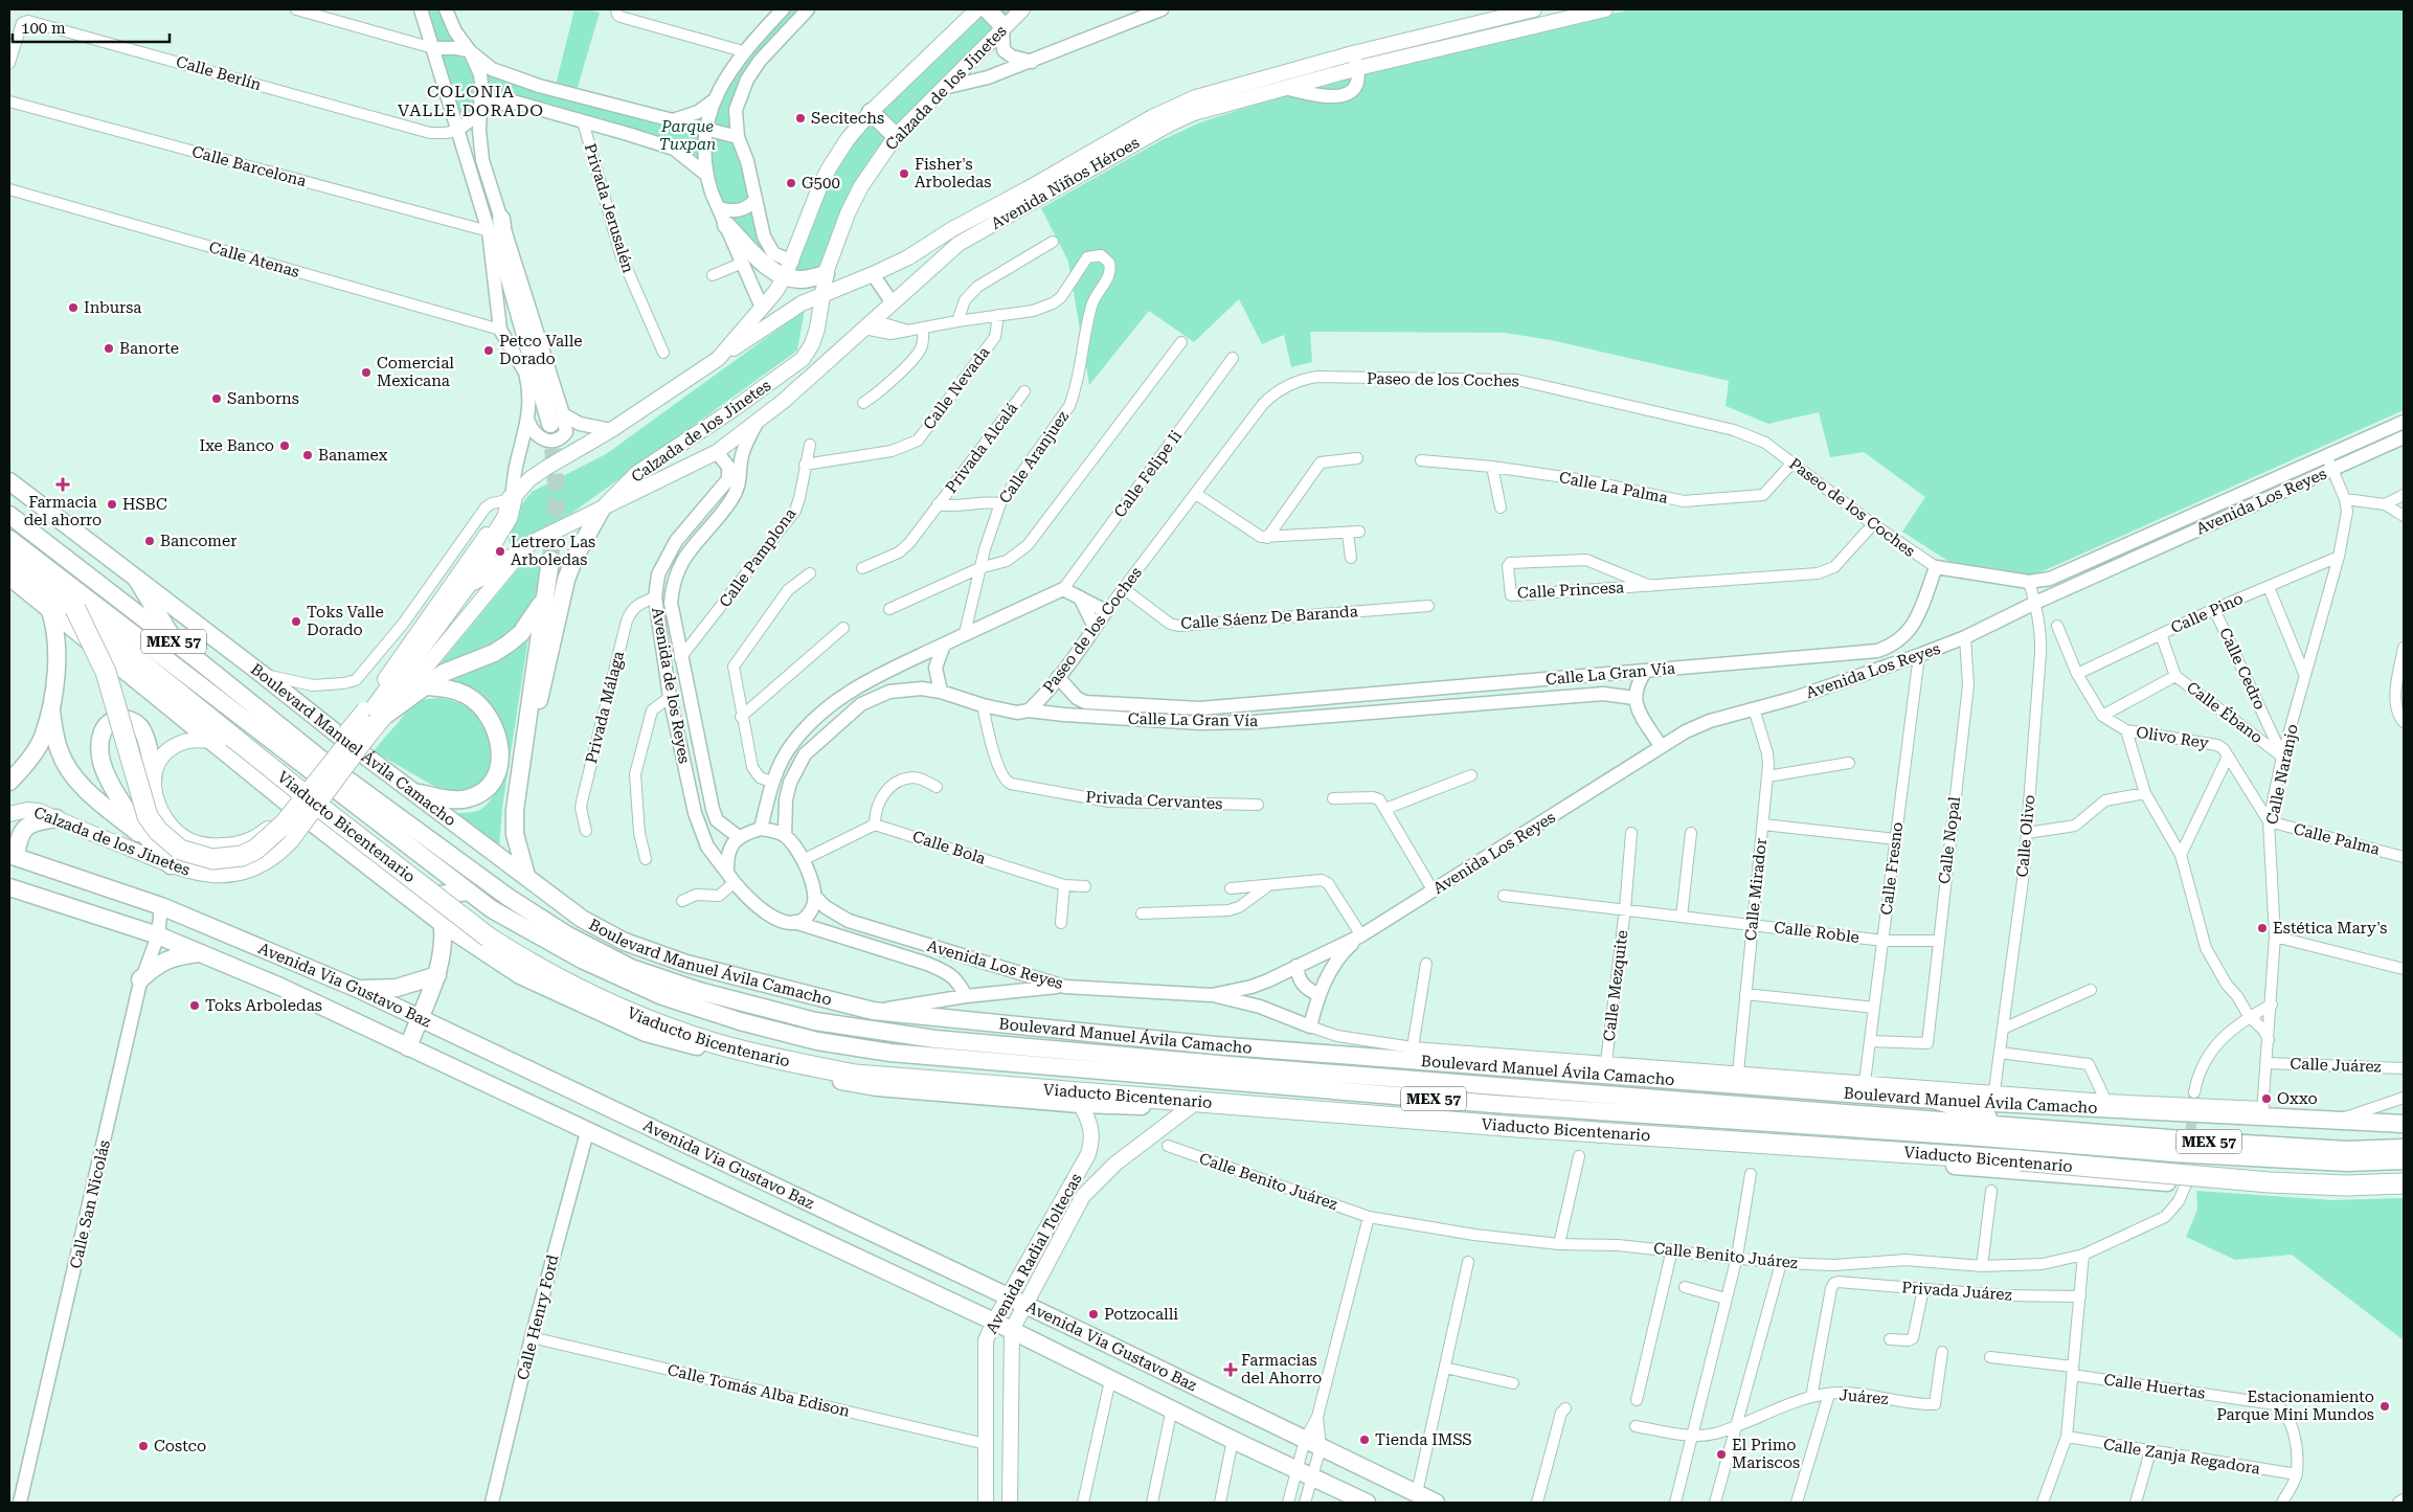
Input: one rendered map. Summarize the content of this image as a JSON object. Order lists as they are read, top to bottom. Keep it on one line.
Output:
{"streets":{"highway":["Viaducto Bicentenario"],"main road":["Calzada de los Jinetes","Avenida Niños Héroes","MEX 57","Boulevard Manuel Ávila Camacho","Avenida Via Gustavo Baz","Avenida Radial Toltecas"],"street":["Calle Berlín","Calle Barcelona","Privada Jerusalén","Calle Atenas","Paseo de los Coches","Calle Nevada","Privada Alcalá","Calle Aranjuez","Calle Felipe Ii","Calle La Palma","Avenida Los Reyes","Calle Pamplona","Calle Princesa","Calle Pino","Calle Sáenz De Baranda","Calle Cedro","Calle La Gran Vía","Avenida de los Reyes","Privada Málaga","Calle Ébano","Olivo Rey","Calle Naranjo","Privada Cervantes","Calle Olivo","Calle Palma","Calle Nopal","Calle Bola","Calle Fresno","Calle Mirador","Calle Roble","Calle Mezquite","Calle Juárez","Calle Benito Juárez","Calle San Nicolás","Privada Juárez","Calle Henry Ford","Calle Huertas","Calle Tomás Alba Edison","Juárez","Calle Zanja Regadora"]},"crossings":[["Calzada de los Jinetes","Avenida Niños Héroes"],["Avenida Niños Héroes","Calle Aranjuez"],["Avenida Niños Héroes","Avenida de los Reyes"],["Paseo de los Coches","Calle La Palma"],["Paseo de los Coches","Avenida Los Reyes"],["Paseo de los Coches","Calle Princesa"],["Paseo de los Coches","Calle Sáenz De Baranda"],["Paseo de los Coches","Calle La Gran Vía"],["Paseo de los Coches","Calle Olivo"],["Calle Nevada","Calle Aranjuez"],["Calle Nevada","Calle Pamplona"],["Privada Alcalá","Calle Aranjuez"],["Avenida Los Reyes","Calle La Gran Vía"],["Avenida Los Reyes","Avenida de los Reyes"],["Avenida Los Reyes","Boulevard Manuel Ávila Camacho"],["Avenida Los Reyes","Calle Olivo"],["Avenida Los Reyes","Calle Nopal"],["Avenida Los Reyes","Calle Fresno"],["Avenida Los Reyes","Calle Mirador"],["Calle Pamplona","Avenida de los Reyes"],["Calle Pino","Calle Cedro"],["Calle Pino","Calle Ébano"],["Calle Pino","Calle Naranjo"],["Calle Cedro","Calle Ébano"],["Calle Cedro","Calle Naranjo"],["Calle La Gran Vía","Avenida de los Reyes"],["Calle La Gran Vía","Privada Cervantes"],["Avenida de los Reyes","Privada Málaga"],["Calle Ébano","Calle Naranjo"],["Olivo Rey","Calle Naranjo"],["Olivo Rey","Calle Palma"],["Boulevard Manuel Ávila Camacho","Calle Naranjo"],["Boulevard Manuel Ávila Camacho","Calle Olivo"],["Boulevard Manuel Ávila Camacho","Calle Fresno"],["Boulevard Manuel Ávila Camacho","Calle Mirador"],["Boulevard Manuel Ávila Camacho","Calle Mezquite"],["Calle Naranjo","Calle Palma"],["Calle Naranjo","Calle Juárez"],["Calle Nopal","Calle Fresno"],["Calle Nopal","Calle Roble"],["Calle Fresno","Calle Roble"],["Calle Mirador","Calle Roble"],["Calle Roble","Calle Mezquite"],["Avenida Via Gustavo Baz","Calle San Nicolás"],["Avenida Via Gustavo Baz","Avenida Radial Toltecas"],["Avenida Via Gustavo Baz","Calle Henry Ford"],["Avenida Radial Toltecas","Calle Tomás Alba Edison"],["Privada Juárez","Juárez"],["Calle Henry Ford","Calle Tomás Alba Edison"],["Calle Huertas","Calle Zanja Regadora"]],"districts":["COLONIA VALLE DORADO"],"parks":["Parque Tuxpan"],"places":{"other":["Secitechs","Fisher's Arboledas","G500","Inbursa","Banorte","Petco Valle Dorado","Comercial Mexicana","Sanborns","Ixe Banco","Banamex","HSBC","Bancomer","Letrero Las Arboledas","Toks Valle Dorado","Estética Mary's","Toks Arboledas","Oxxo","Potzocalli","Estacionamiento Parque Mini Mundos","Tienda IMSS","Costco","El Primo Mariscos"],"health":["Farmacia del ahorro","Farmacias del Ahorro"]},"scale_bar":"100 m"}
